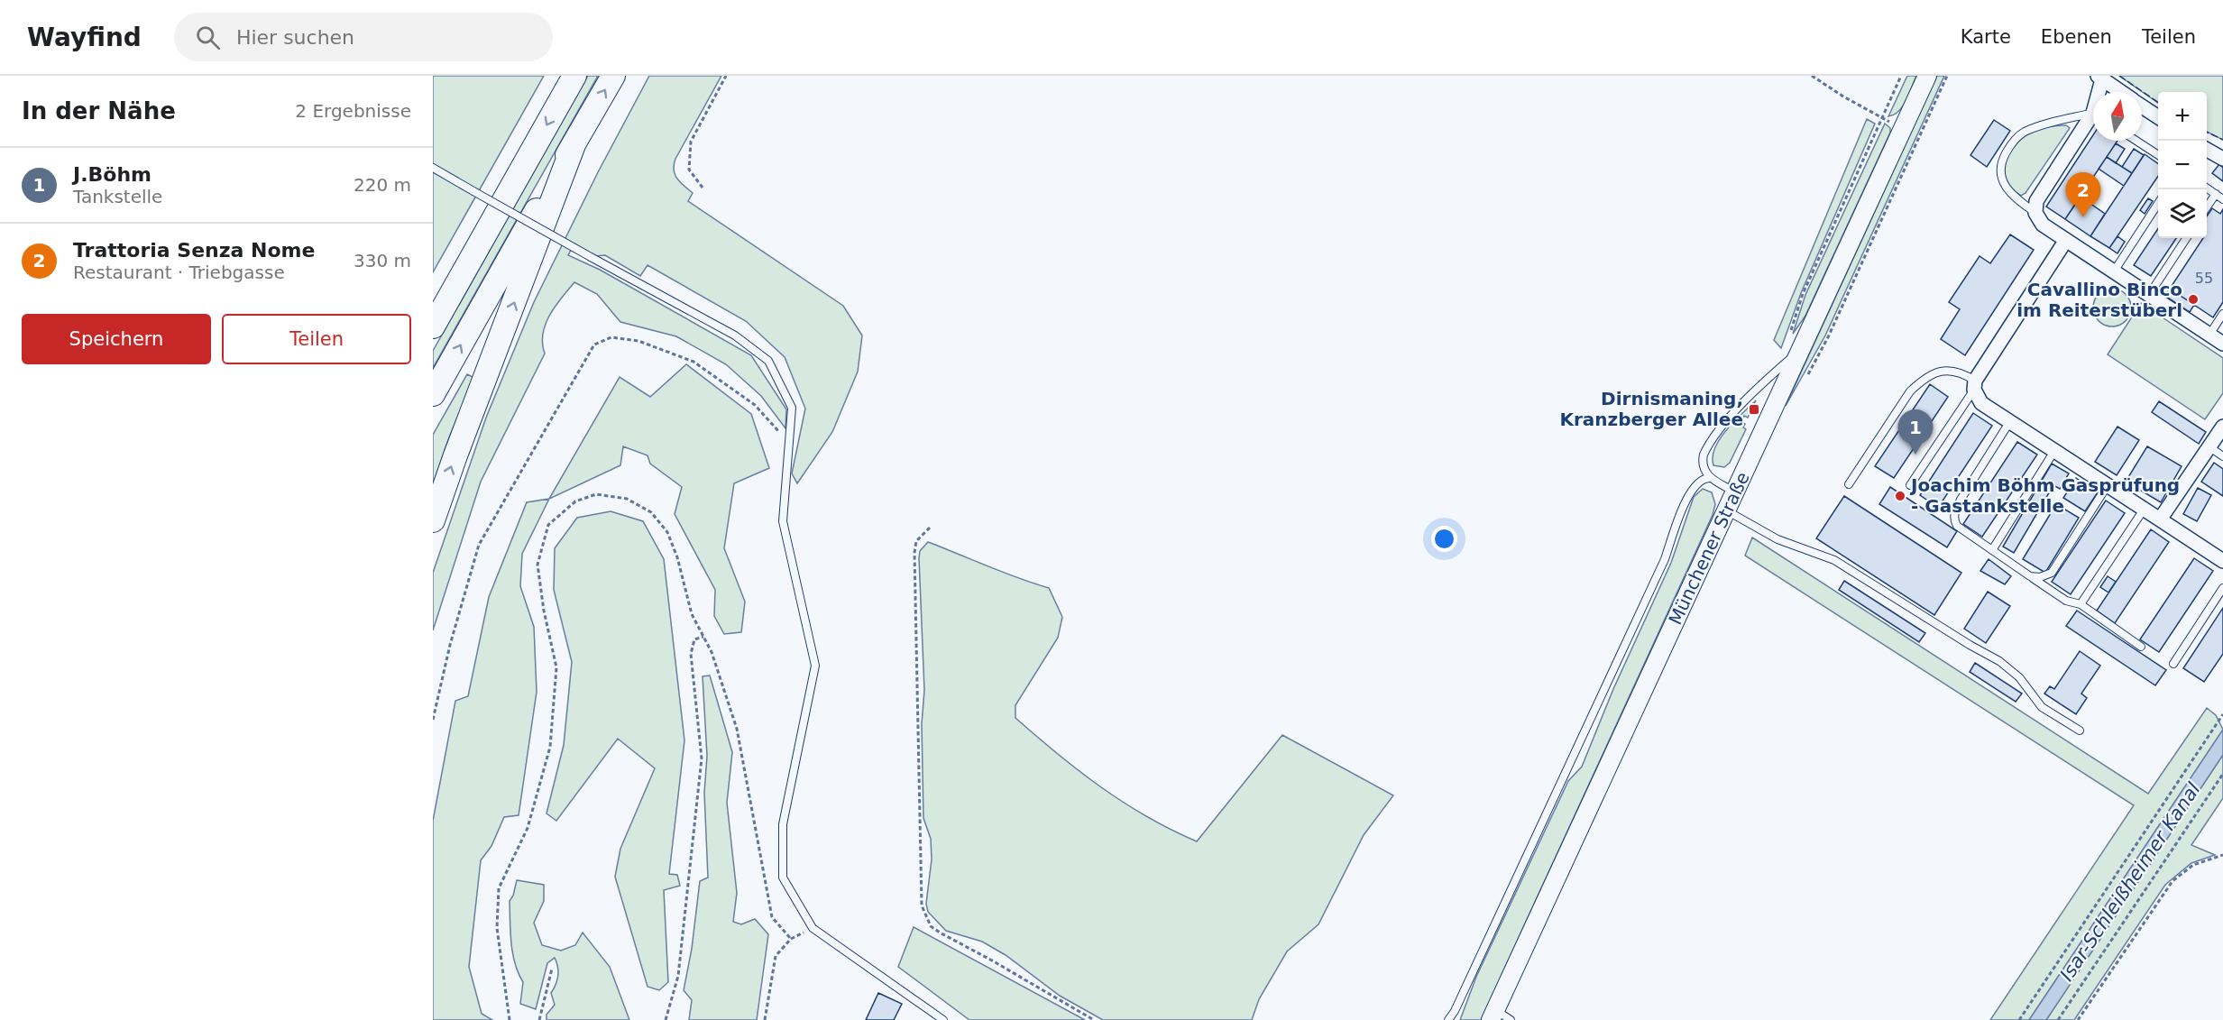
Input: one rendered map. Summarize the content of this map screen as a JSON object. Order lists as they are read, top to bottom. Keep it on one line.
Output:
{"streets":{"main road":["Münchener Straße"]},"water":["Isar-Schleißheimer Kanal"],"places":{"other":["Cavallino Binco im Reiterstüberl","Joachim Böhm Gasprüfung - Gastankstelle"],"transit":["Dirnismaning, Kranzberger Allee"]},"house_numbers":["55"],"north":"top","page":{"header":"Wayfind","search":"Hier suchen","nav":["Karte","Ebenen","Teilen"],"heading":["In der Nähe","2 Ergebnisse"],"map_buttons":["+","−"],"list":[{"mark":"1","name":"J.Böhm","note":"Tankstelle","value":"220 m"},{"mark":"2","name":"Trattoria Senza Nome","note":"Restaurant · Triebgasse","value":"330 m"}],"pins":["2","1"],"buttons":["Speichern","Teilen"]}}
